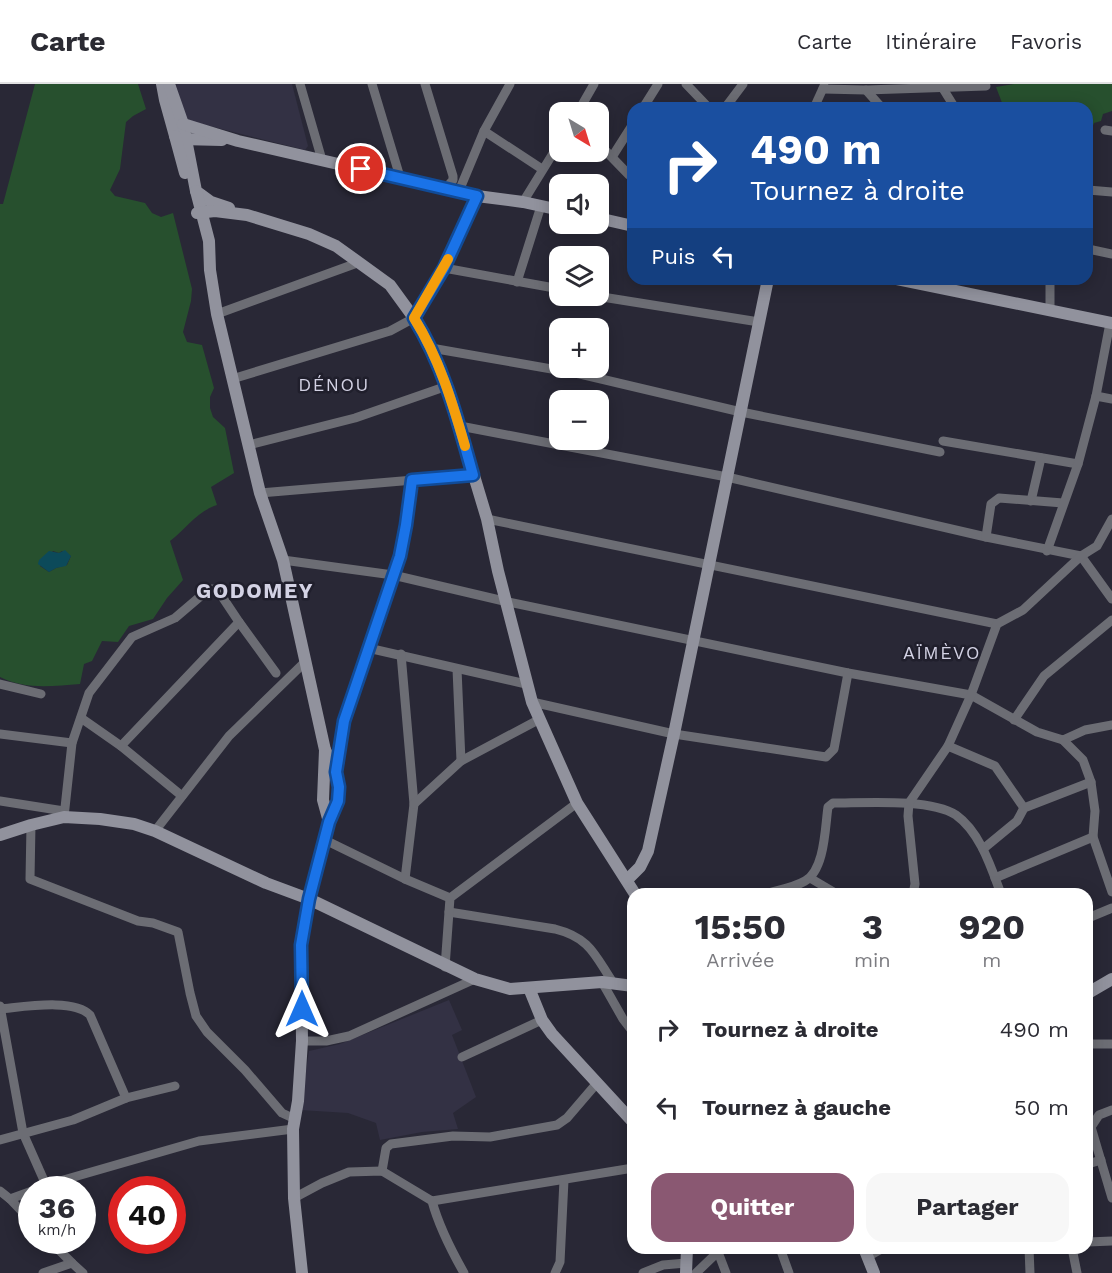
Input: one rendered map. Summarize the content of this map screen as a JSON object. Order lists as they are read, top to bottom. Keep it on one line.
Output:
{"districts":["DÉNOU","GODOMEY","AÏMÈVO"],"north":"bottom right","page":{"header":"Carte","nav":["Carte","Itinéraire","Favoris"],"map_buttons":["+","−"],"turn":["490 m","Tournez à droite"],"then":"Puis","eta":["15:50","Arrivée","3","min","920","m"],"list":[{"name":"Tournez à droite","value":"490 m"},{"name":"Tournez à gauche","value":"50 m"}],"buttons":["Quitter","Partager"],"speed":"36 km/h","limit":"40"}}
